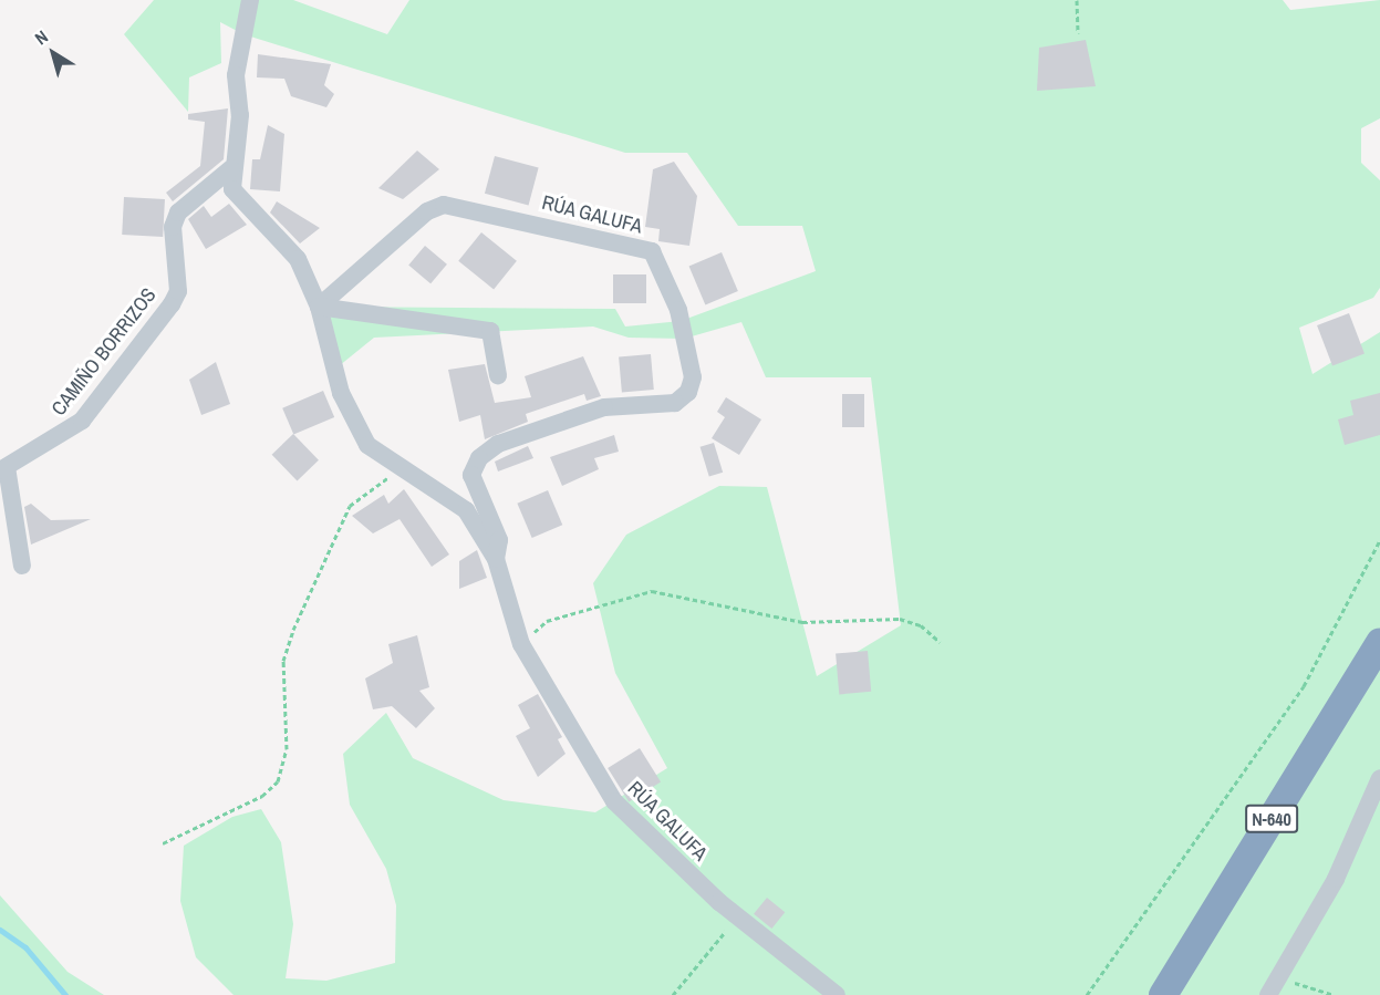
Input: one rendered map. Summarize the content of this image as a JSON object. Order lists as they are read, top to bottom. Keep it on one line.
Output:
{"streets":{"highway":["N-640"],"street":["RÚA GALUFA","CAMIÑO BORRIZOS"]},"crossings":[["RÚA GALUFA","CAMIÑO BORRIZOS"]],"north":"top left"}
